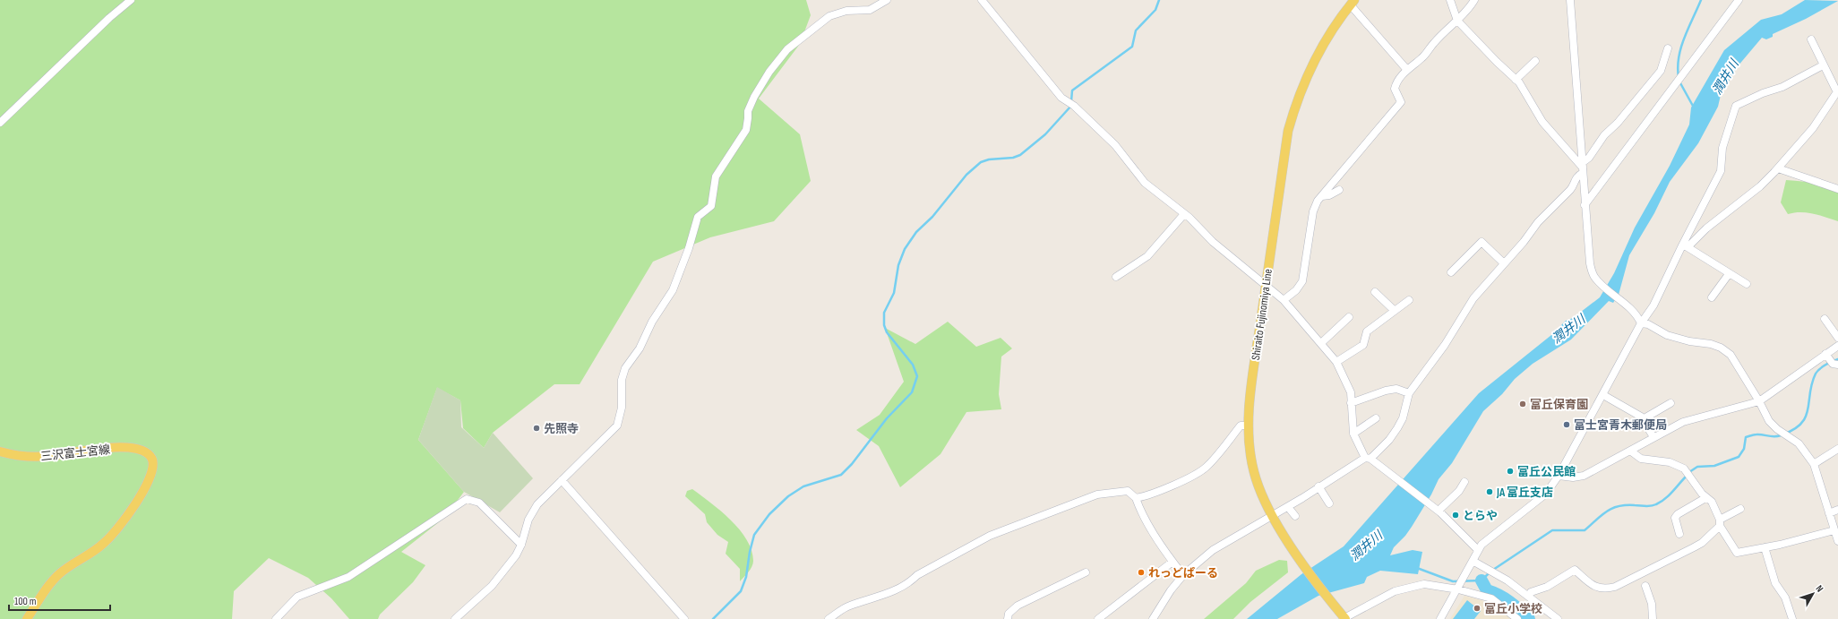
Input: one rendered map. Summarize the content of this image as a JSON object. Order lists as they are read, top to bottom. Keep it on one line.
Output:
{"streets":{"main road":["Shiraito Fujinomiya Line","三沢富士宮線"]},"water":["潤井川"],"places":["富丘保育園","富士宮青木郵便局","先照寺","富丘公民館","JA 富丘支店","とらや","れっどぱーる","富丘小学校"],"scale_bar":"100 m","north":"top right"}
